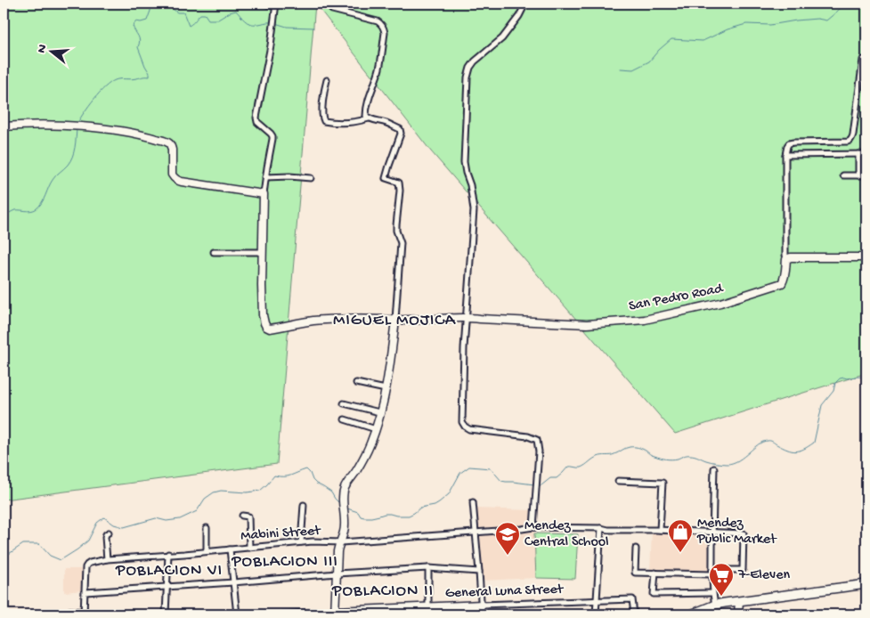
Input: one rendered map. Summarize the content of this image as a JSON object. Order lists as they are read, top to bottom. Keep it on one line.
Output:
{"streets":{"street":["San Pedro Road","Mabini Street","General Luna Street"]},"districts":["MIGUEL MOJICA","POBLACION III","POBLACION VI","POBLACION II"],"places":{"shop":["Mendez Public Market"],"school or university":["Mendez Central School"],"supermarket":["7-Eleven"]},"north":"left"}
